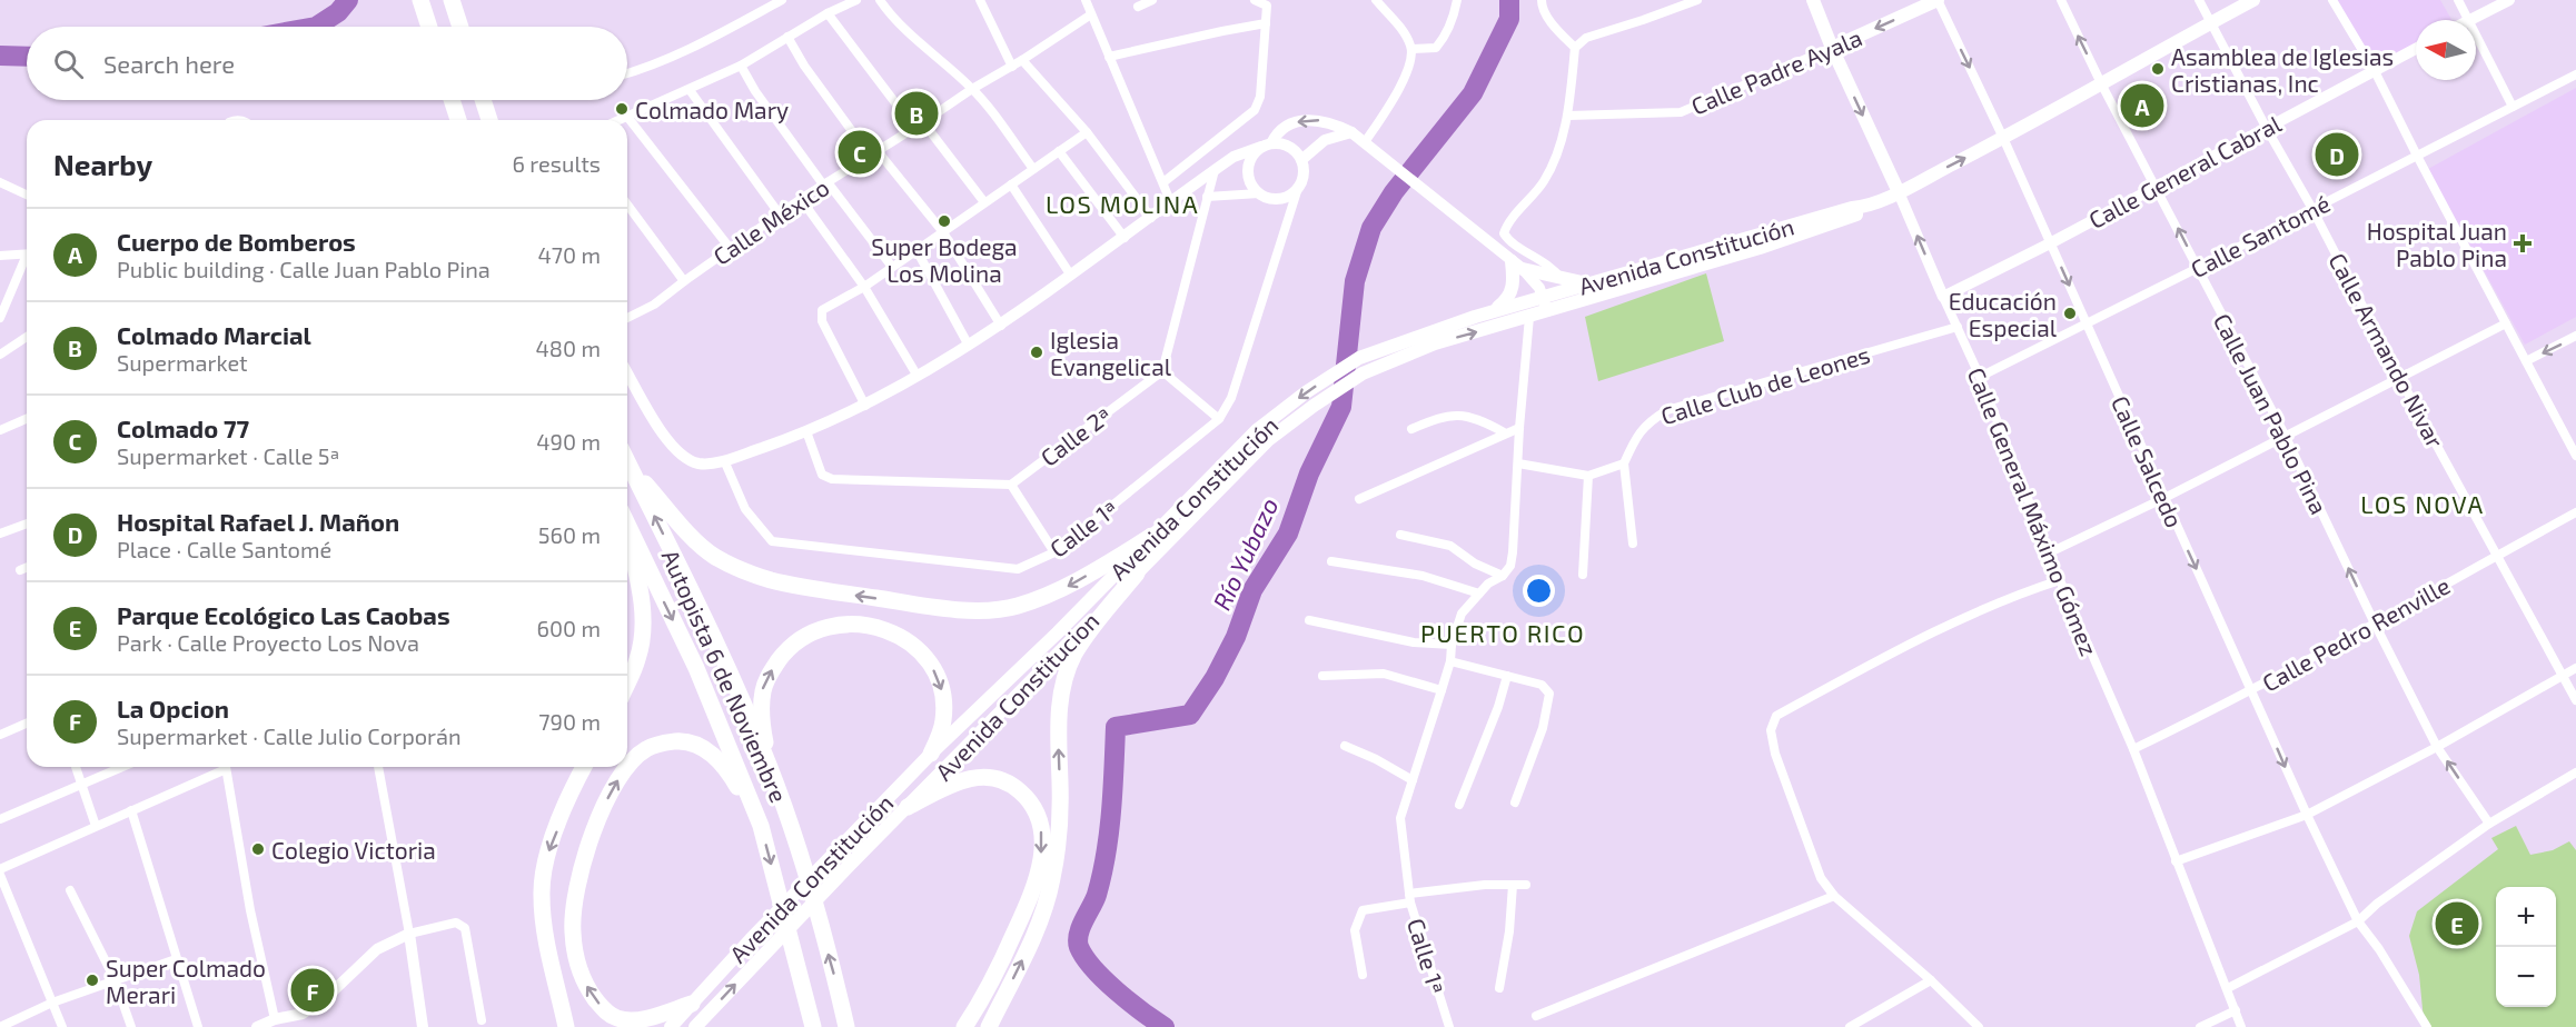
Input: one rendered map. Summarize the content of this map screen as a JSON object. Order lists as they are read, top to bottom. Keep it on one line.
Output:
{"streets":{"highway":["Autopista 6 de Noviembre"],"main road":["Calle Padre Ayala","Avenida Constitución","Calle General Máximo Gómez","Avenida Constitucion"],"street":["Calle General Cabral","Calle México","Calle Santomé","Calle Armando Nivar","Calle Club de Leones","Calle Juan Pablo Pina","Calle 2ª","Calle Salcedo","Calle 1ª","Calle Pedro Renville"]},"crossings":[["Calle Padre Ayala","Calle Salcedo"],["Calle Padre Ayala","Calle General Máximo Gómez"],["Calle General Cabral","Calle Armando Nivar"],["Calle General Cabral","Calle Juan Pablo Pina"],["Calle General Cabral","Calle Salcedo"],["Calle General Cabral","Calle General Máximo Gómez"],["Calle Santomé","Calle Armando Nivar"],["Calle Santomé","Calle Juan Pablo Pina"],["Calle Santomé","Calle Salcedo"],["Calle Santomé","Calle General Máximo Gómez"],["Avenida Constitución","Avenida Constitucion"],["Calle Armando Nivar","Calle Pedro Renville"],["Calle Club de Leones","Calle General Máximo Gómez"],["Calle Juan Pablo Pina","Calle Pedro Renville"],["Calle Salcedo","Calle Pedro Renville"],["Calle General Máximo Gómez","Calle Pedro Renville"]],"one_way":["Calle Juan Pablo Pina","Calle Salcedo"],"districts":["LOS MOLINA","LOS NOVA","PUERTO RICO"],"water":["Río Yubazo"],"places":{"other":["Asamblea de Iglesias Cristianas, Inc","Colmado Mary","Super Bodega Los Molina","Educación Especial","Iglesia Evangelical","Colegio Victoria","Super Colmado Merari"],"health":["Hospital Juan Pablo Pina"]},"north":"left","page":{"search":"Search here","pins":["A","B","C","D","E","F"],"heading":["Nearby","6 results"],"list":[{"mark":"A","name":"Cuerpo de Bomberos","note":"Public building · Calle Juan Pablo Pina","value":"470 m"},{"mark":"B","name":"Colmado Marcial","note":"Supermarket","value":"480 m"},{"mark":"C","name":"Colmado 77","note":"Supermarket · Calle 5ª","value":"490 m"},{"mark":"D","name":"Hospital Rafael J. Mañon","note":"Place · Calle Santomé","value":"560 m"},{"mark":"E","name":"Parque Ecológico Las Caobas","note":"Park · Calle Proyecto Los Nova","value":"600 m"},{"mark":"F","name":"La Opcion","note":"Supermarket · Calle Julio Corporán","value":"790 m"}],"map_buttons":["+","−"]}}
